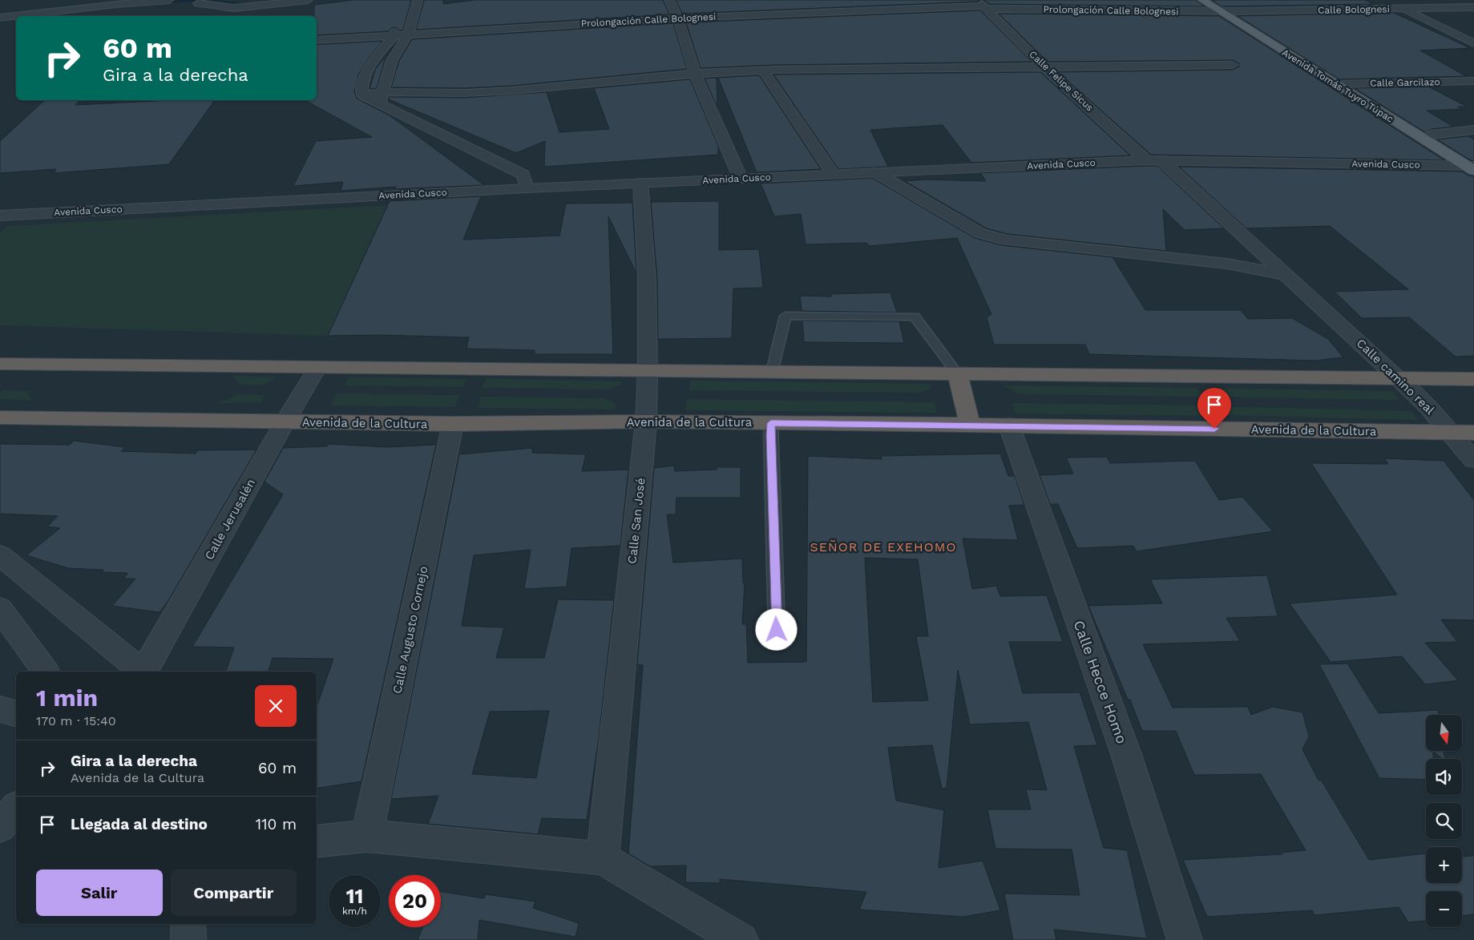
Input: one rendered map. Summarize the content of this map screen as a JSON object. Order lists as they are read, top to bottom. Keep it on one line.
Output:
{"streets":{"highway":["Avenida de la Cultura"],"main road":["Avenida Tomás Tuyro Túpac"],"street":["Calle Bolognesi","Prolongación Calle Bolognesi","Calle Felipe Sicus","Calle Garcilazo","Avenida Cusco","Calle camino real","Calle Jerusalén","Calle San José","Calle Augusto Cornejo","Calle Hecce Homo"]},"crossings":[["Calle Bolognesi","Prolongación Calle Bolognesi"],["Calle Bolognesi","Avenida Tomás Tuyro Túpac"],["Prolongación Calle Bolognesi","Calle Felipe Sicus"],["Prolongación Calle Bolognesi","Avenida Tomás Tuyro Túpac"],["Calle Felipe Sicus","Avenida Cusco"],["Calle Felipe Sicus","Calle camino real"],["Calle Garcilazo","Avenida Tomás Tuyro Túpac"],["Avenida Tomás Tuyro Túpac","Avenida Cusco"],["Avenida Cusco","Calle San José"],["Calle camino real","Avenida de la Cultura"],["Avenida de la Cultura","Calle Jerusalén"],["Avenida de la Cultura","Calle San José"],["Avenida de la Cultura","Calle Augusto Cornejo"],["Avenida de la Cultura","Calle Hecce Homo"]],"districts":["SEÑOR DE EXEHOMO"],"north":"bottom","page":{"turn":["60 m","Gira a la derecha"],"heading":["1 min","170 m · 15:40"],"map_buttons":["+","−"],"list":[{"name":"Gira a la derecha","note":"Avenida de la Cultura","value":"60 m"},{"name":"Llegada al destino","value":"110 m"}],"buttons":["Salir","Compartir"],"speed":"11 km/h","limit":"20"}}
